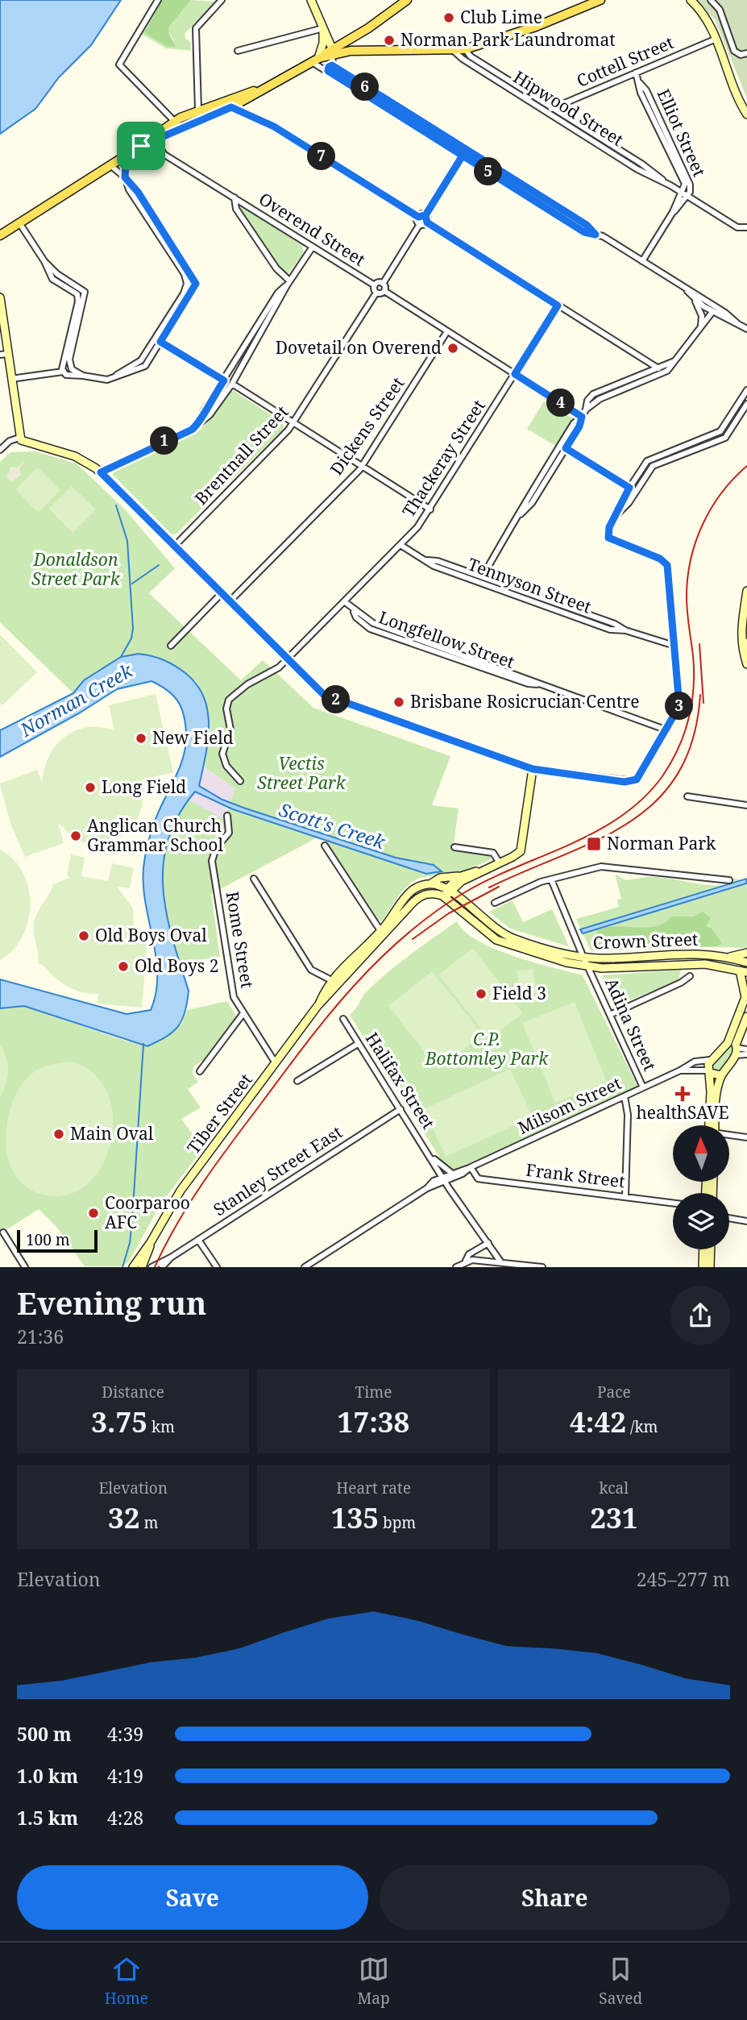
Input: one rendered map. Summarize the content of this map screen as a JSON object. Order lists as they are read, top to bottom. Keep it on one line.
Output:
{"streets":{"main road":["Crown Street","Tiber Street"],"street":["Cottell Street","Hipwood Street","Elliot Street","Overend Street","Dickens Street","Brentnall Street","Thackeray Street","Tennyson Street","Longfellow Street","Rome Street","Adina Street","Halifax Street","Milsom Street","Stanley Street East","Frank Street"]},"crossings":[["Cottell Street","Hipwood Street"],["Cottell Street","Elliot Street"],["Hipwood Street","Elliot Street"],["Thackeray Street","Tennyson Street"],["Thackeray Street","Longfellow Street"],["Rome Street","Tiber Street"],["Crown Street","Adina Street"],["Adina Street","Milsom Street"],["Halifax Street","Milsom Street"],["Halifax Street","Stanley Street East"],["Milsom Street","Frank Street"]],"water":["Norman Creek","Scott's Creek"],"parks":["Donaldson Street Park","Vectis Street Park","C.P. Bottomley Park"],"places":{"other":["Club Lime","Norman Park Laundromat","Dovetail on Overend","Brisbane Rosicrucian Centre","New Field","Long Field","Anglican Church Grammar School","Old Boys Oval","Old Boys 2","Field 3","Main Oval","Coorparoo AFC"],"transit":["Norman Park"],"health":["healthSAVE"]},"scale_bar":"100 m","north":"top","page":{"pins":["6","7","5","4","1","2","3"],"scale":"100 m","heading":["Evening run","21:36"],"stats":[["Distance","3.75 km"],["Time","17:38"],["Pace","4:42 /km"],["Elevation","32 m"],["Heart rate","135 bpm"],["kcal","231"]],"chart":["Elevation","245–277 m"],"list":[{"name":"500 m","note":"4:39"},{"name":"1.0 km","note":"4:19"},{"name":"1.5 km","note":"4:28"}],"buttons":["Save","Share"],"tabs":["Home","Map","Saved"]}}
